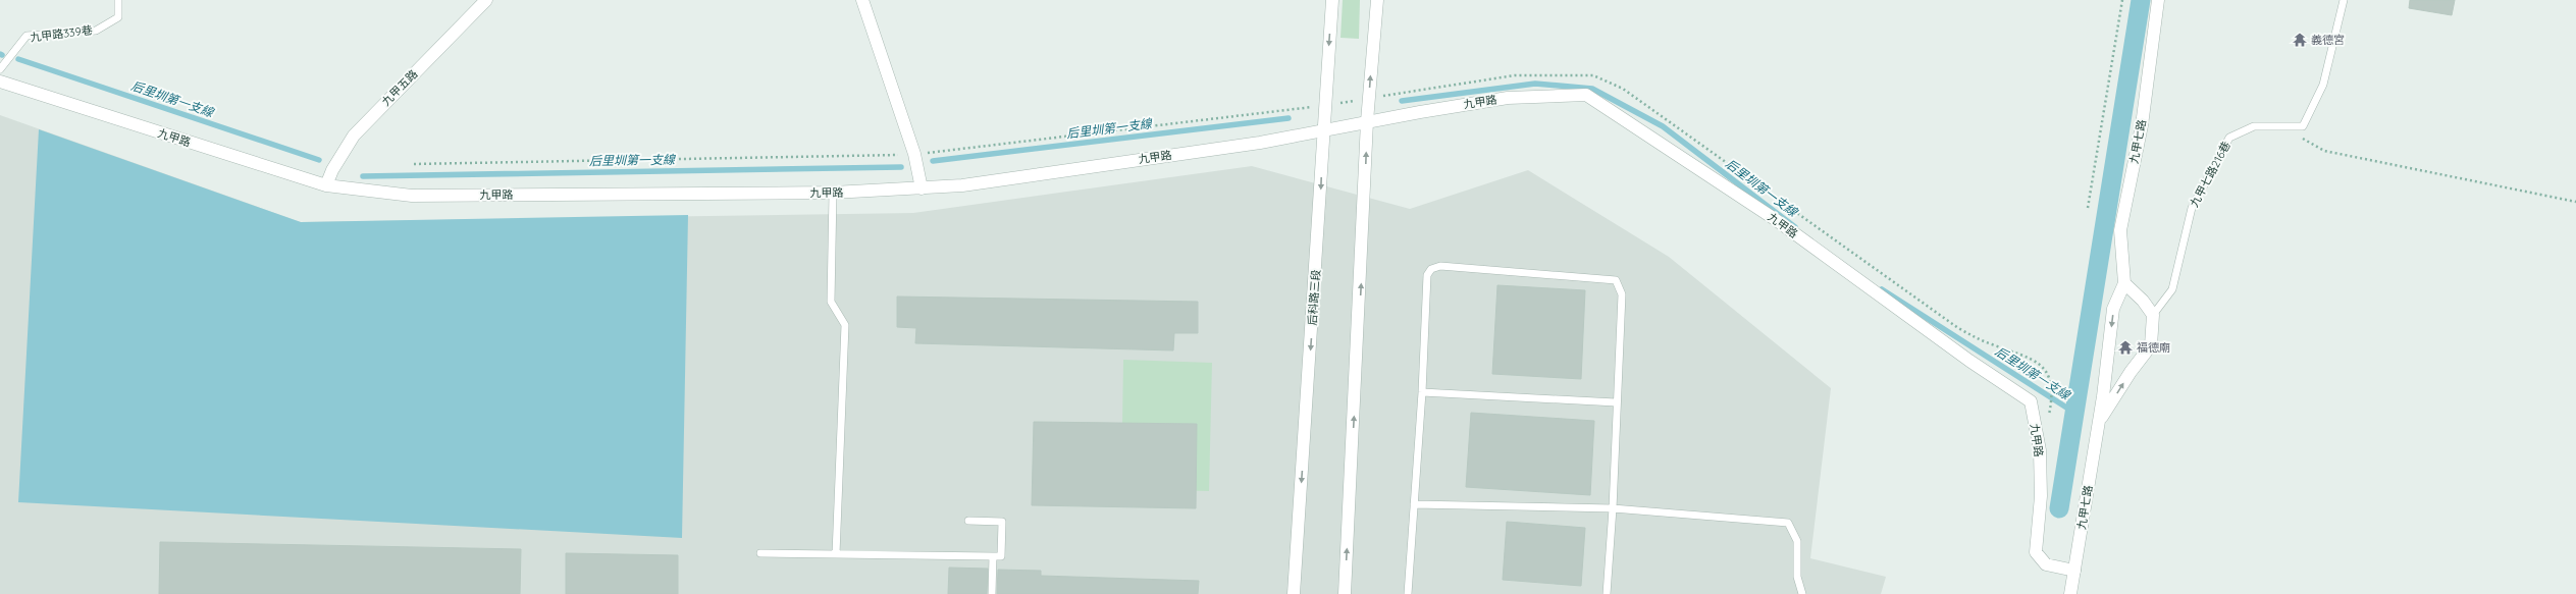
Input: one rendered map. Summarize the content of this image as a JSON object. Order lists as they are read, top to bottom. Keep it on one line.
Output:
{"streets":{"street":["九甲五路","九甲路","九甲七路","后科路三段"],"lane":["九甲路339巷","九甲七路216巷"]},"crossings":[["九甲五路","九甲路"],["九甲路","九甲七路"],["九甲路","后科路三段"],["九甲七路","九甲七路216巷"]],"water":["后里圳第一支線"],"places":{"temple":["義德宮","福德廟"]}}
